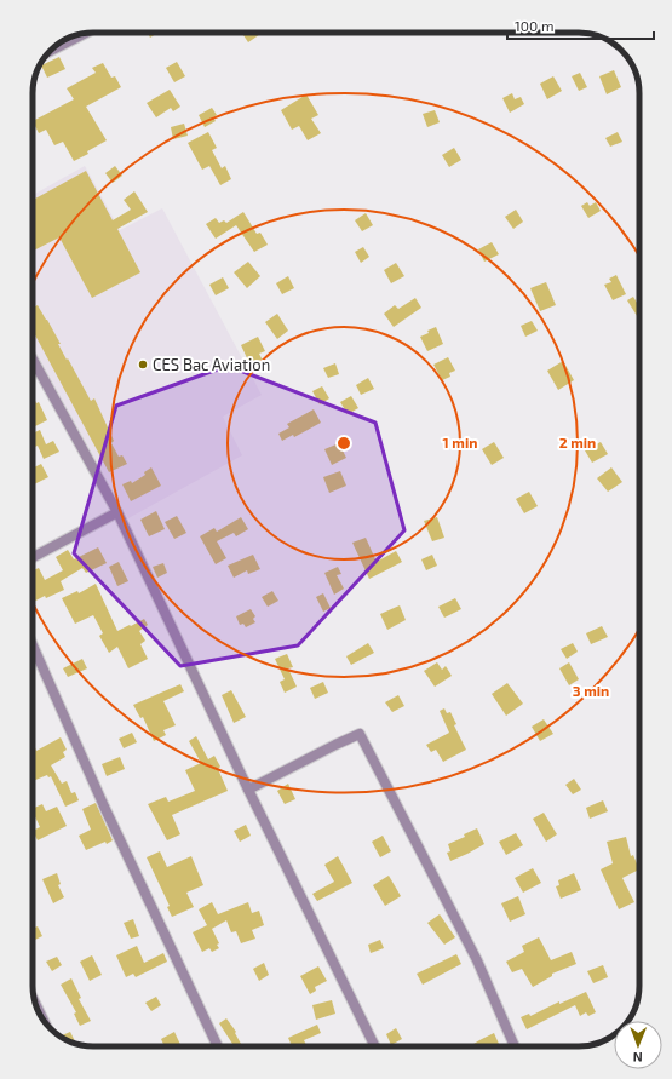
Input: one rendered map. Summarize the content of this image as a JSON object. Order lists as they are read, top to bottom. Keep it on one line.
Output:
{"places":["CES Bac Aviation"],"scale_bar":"100 m","north":"bottom","rings":["1 min","2 min","3 min"]}
